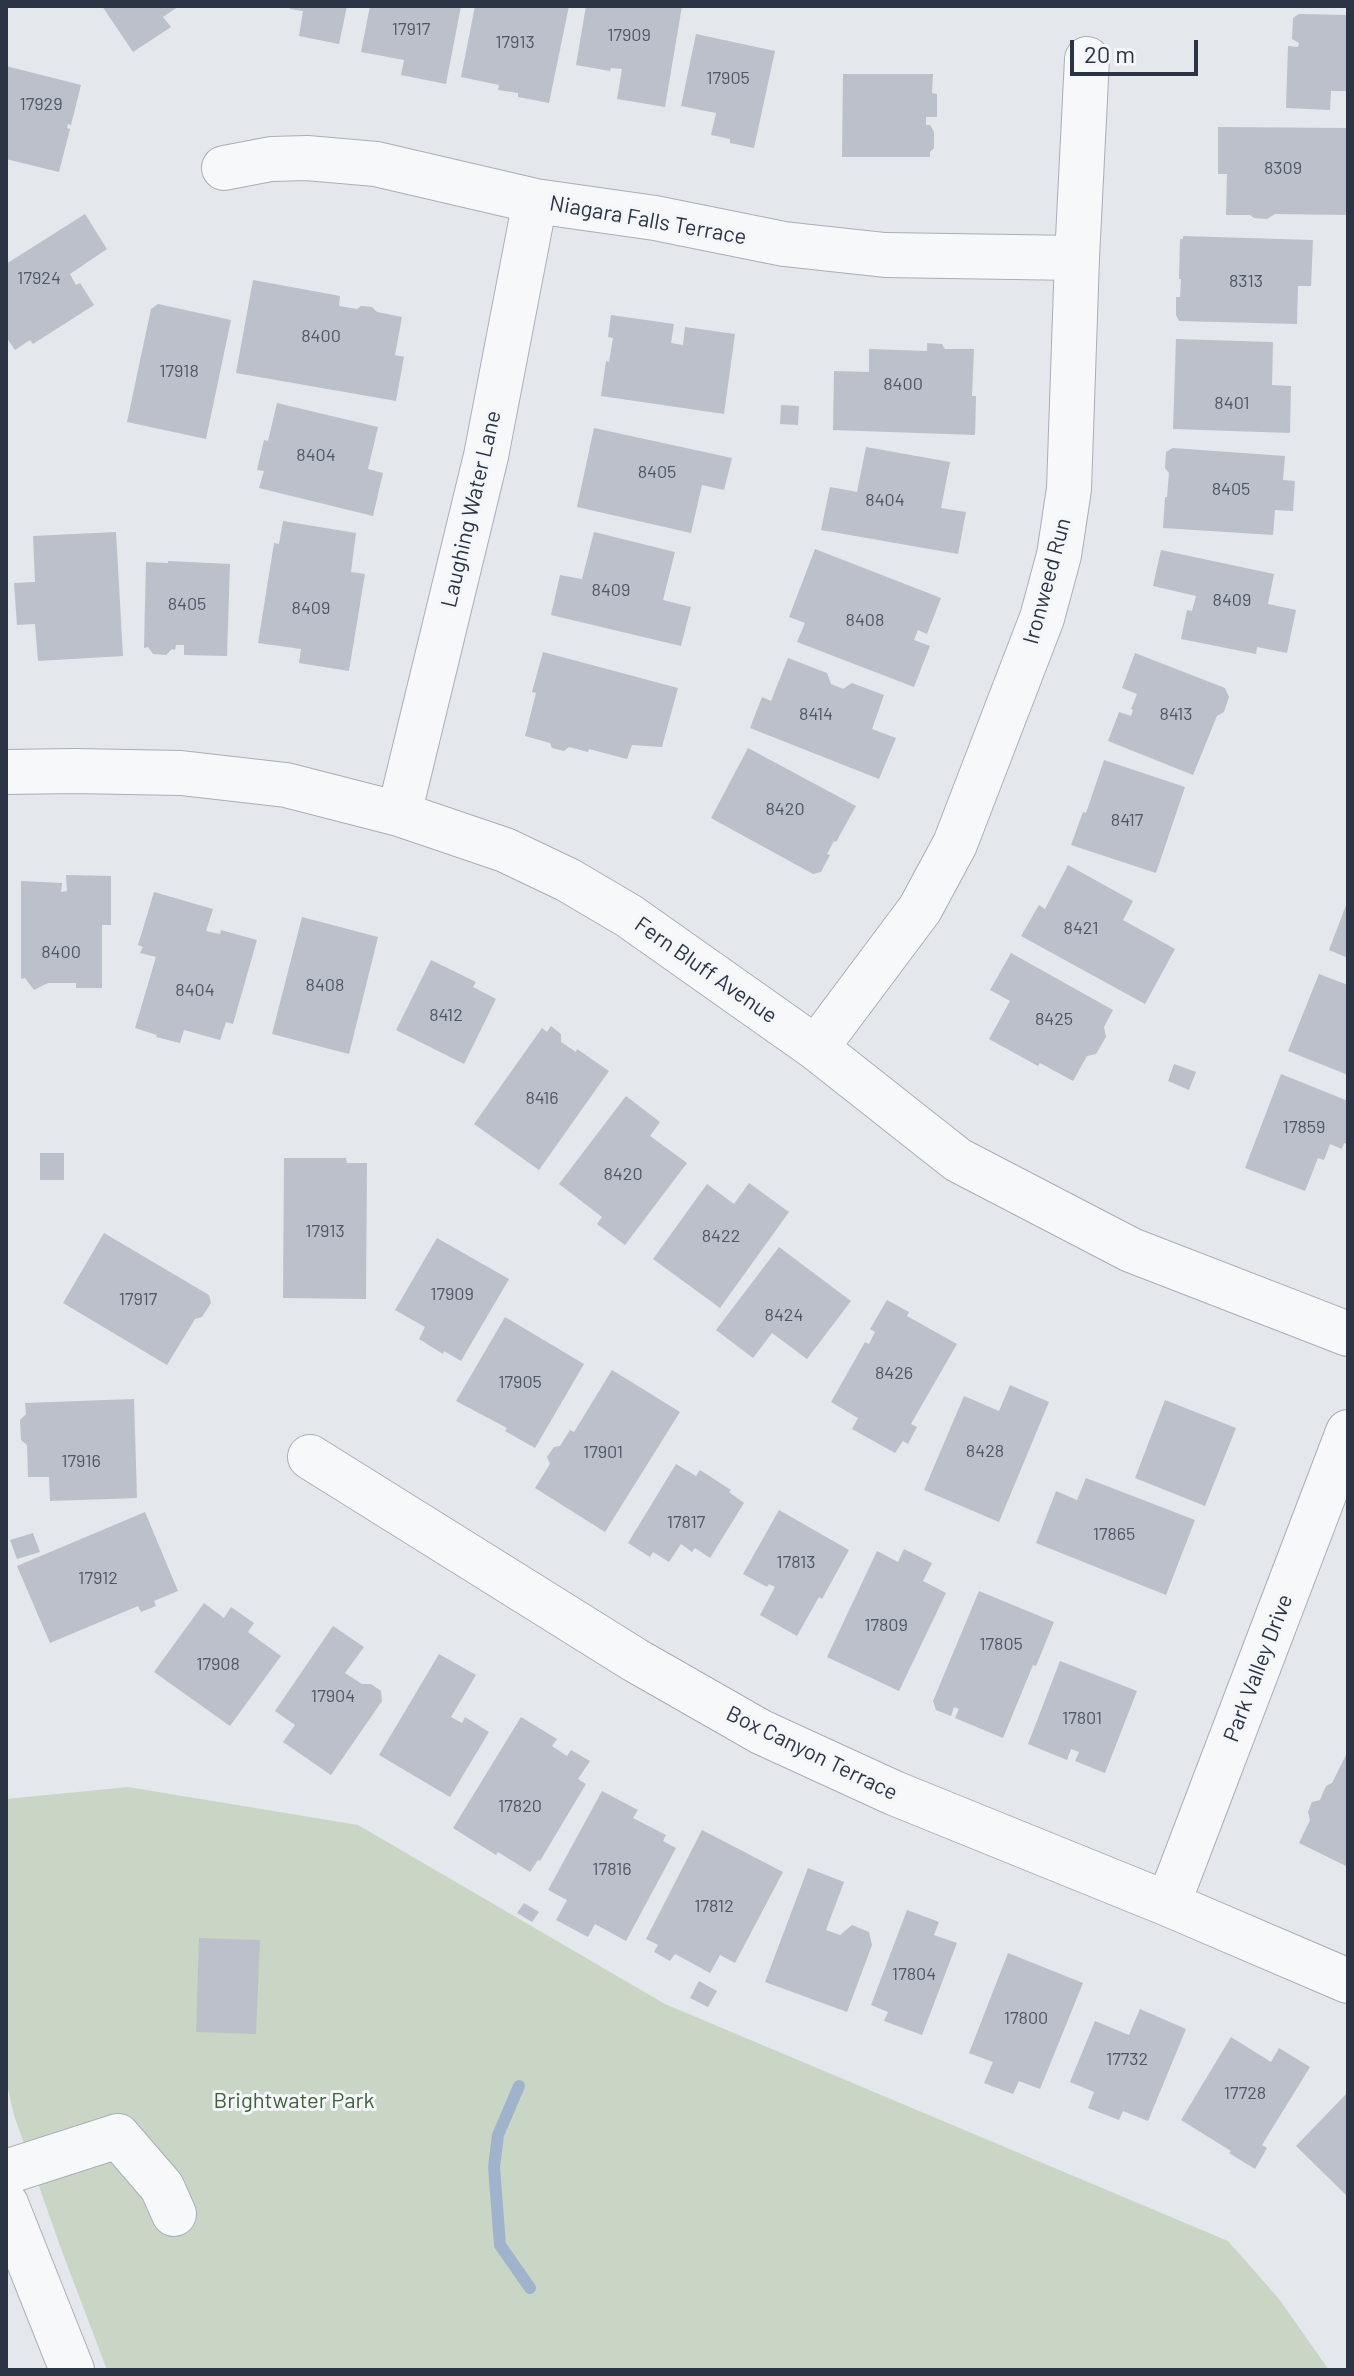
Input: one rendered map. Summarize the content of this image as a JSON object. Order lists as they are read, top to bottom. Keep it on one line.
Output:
{"streets":{"street":["Niagara Falls Terrace","Laughing Water Lane","Ironweed Run","Fern Bluff Avenue","Park Valley Drive","Box Canyon Terrace"]},"crossings":[["Niagara Falls Terrace","Laughing Water Lane"],["Niagara Falls Terrace","Ironweed Run"],["Laughing Water Lane","Fern Bluff Avenue"],["Ironweed Run","Fern Bluff Avenue"],["Park Valley Drive","Box Canyon Terrace"]],"parks":["Brightwater Park"],"house_numbers":["17917","17909","17913","17905","17929","8309","17924","8313","8400","17918","8400","8401","8404","8405","8405","8404","8409","8409","8405","8409","8408","8414","8413","8420","8417","8421","8400","8408","8404","8412","8425","8416","17859","8420","17913","8422","17909","17917","8424","8426","17905","8428","17901","17916","17817","17865","17813","17912","17809","17805","17908","17904","17801","17820","17816","17812","17804","17800","17732","17728"],"scale_bar":"20 m"}
